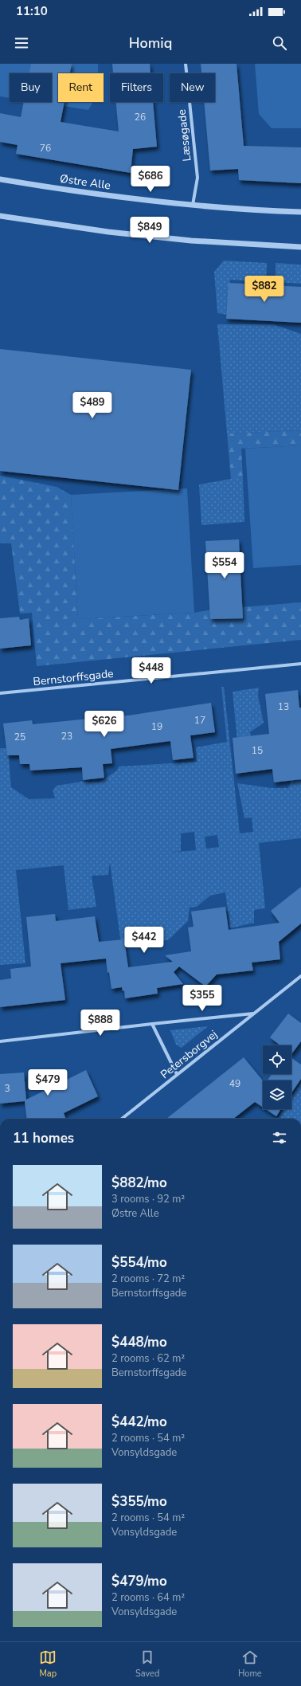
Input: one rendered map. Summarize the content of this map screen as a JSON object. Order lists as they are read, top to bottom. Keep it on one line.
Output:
{"streets":{"street":["Læsøgade","Østre Alle","Bernstorffsgade","Petersborgvej"]},"crossings":[["Læsøgade","Østre Alle"]],"house_numbers":["26","76","13","17","19","23","25","15","49","3"],"page":{"status":"11:10","header":"Homiq","chip":["Buy","Rent","Filters","New"],"price":["$686","$849","$882","$489","$554","$448","$626","$442","$355","$888","$479"],"heading":"11 homes","list":[{"name":"$882/mo","note":"3 rooms · 92 m² · Østre Alle"},{"name":"$554/mo","note":"2 rooms · 72 m² · Bernstorffsgade"},{"name":"$448/mo","note":"2 rooms · 62 m² · Bernstorffsgade"},{"name":"$442/mo","note":"2 rooms · 54 m² · Vonsyldsgade"},{"name":"$355/mo","note":"2 rooms · 54 m² · Vonsyldsgade"},{"name":"$479/mo","note":"2 rooms · 64 m² · Vonsyldsgade"}],"tabs":["Map","Saved","Home"]}}
